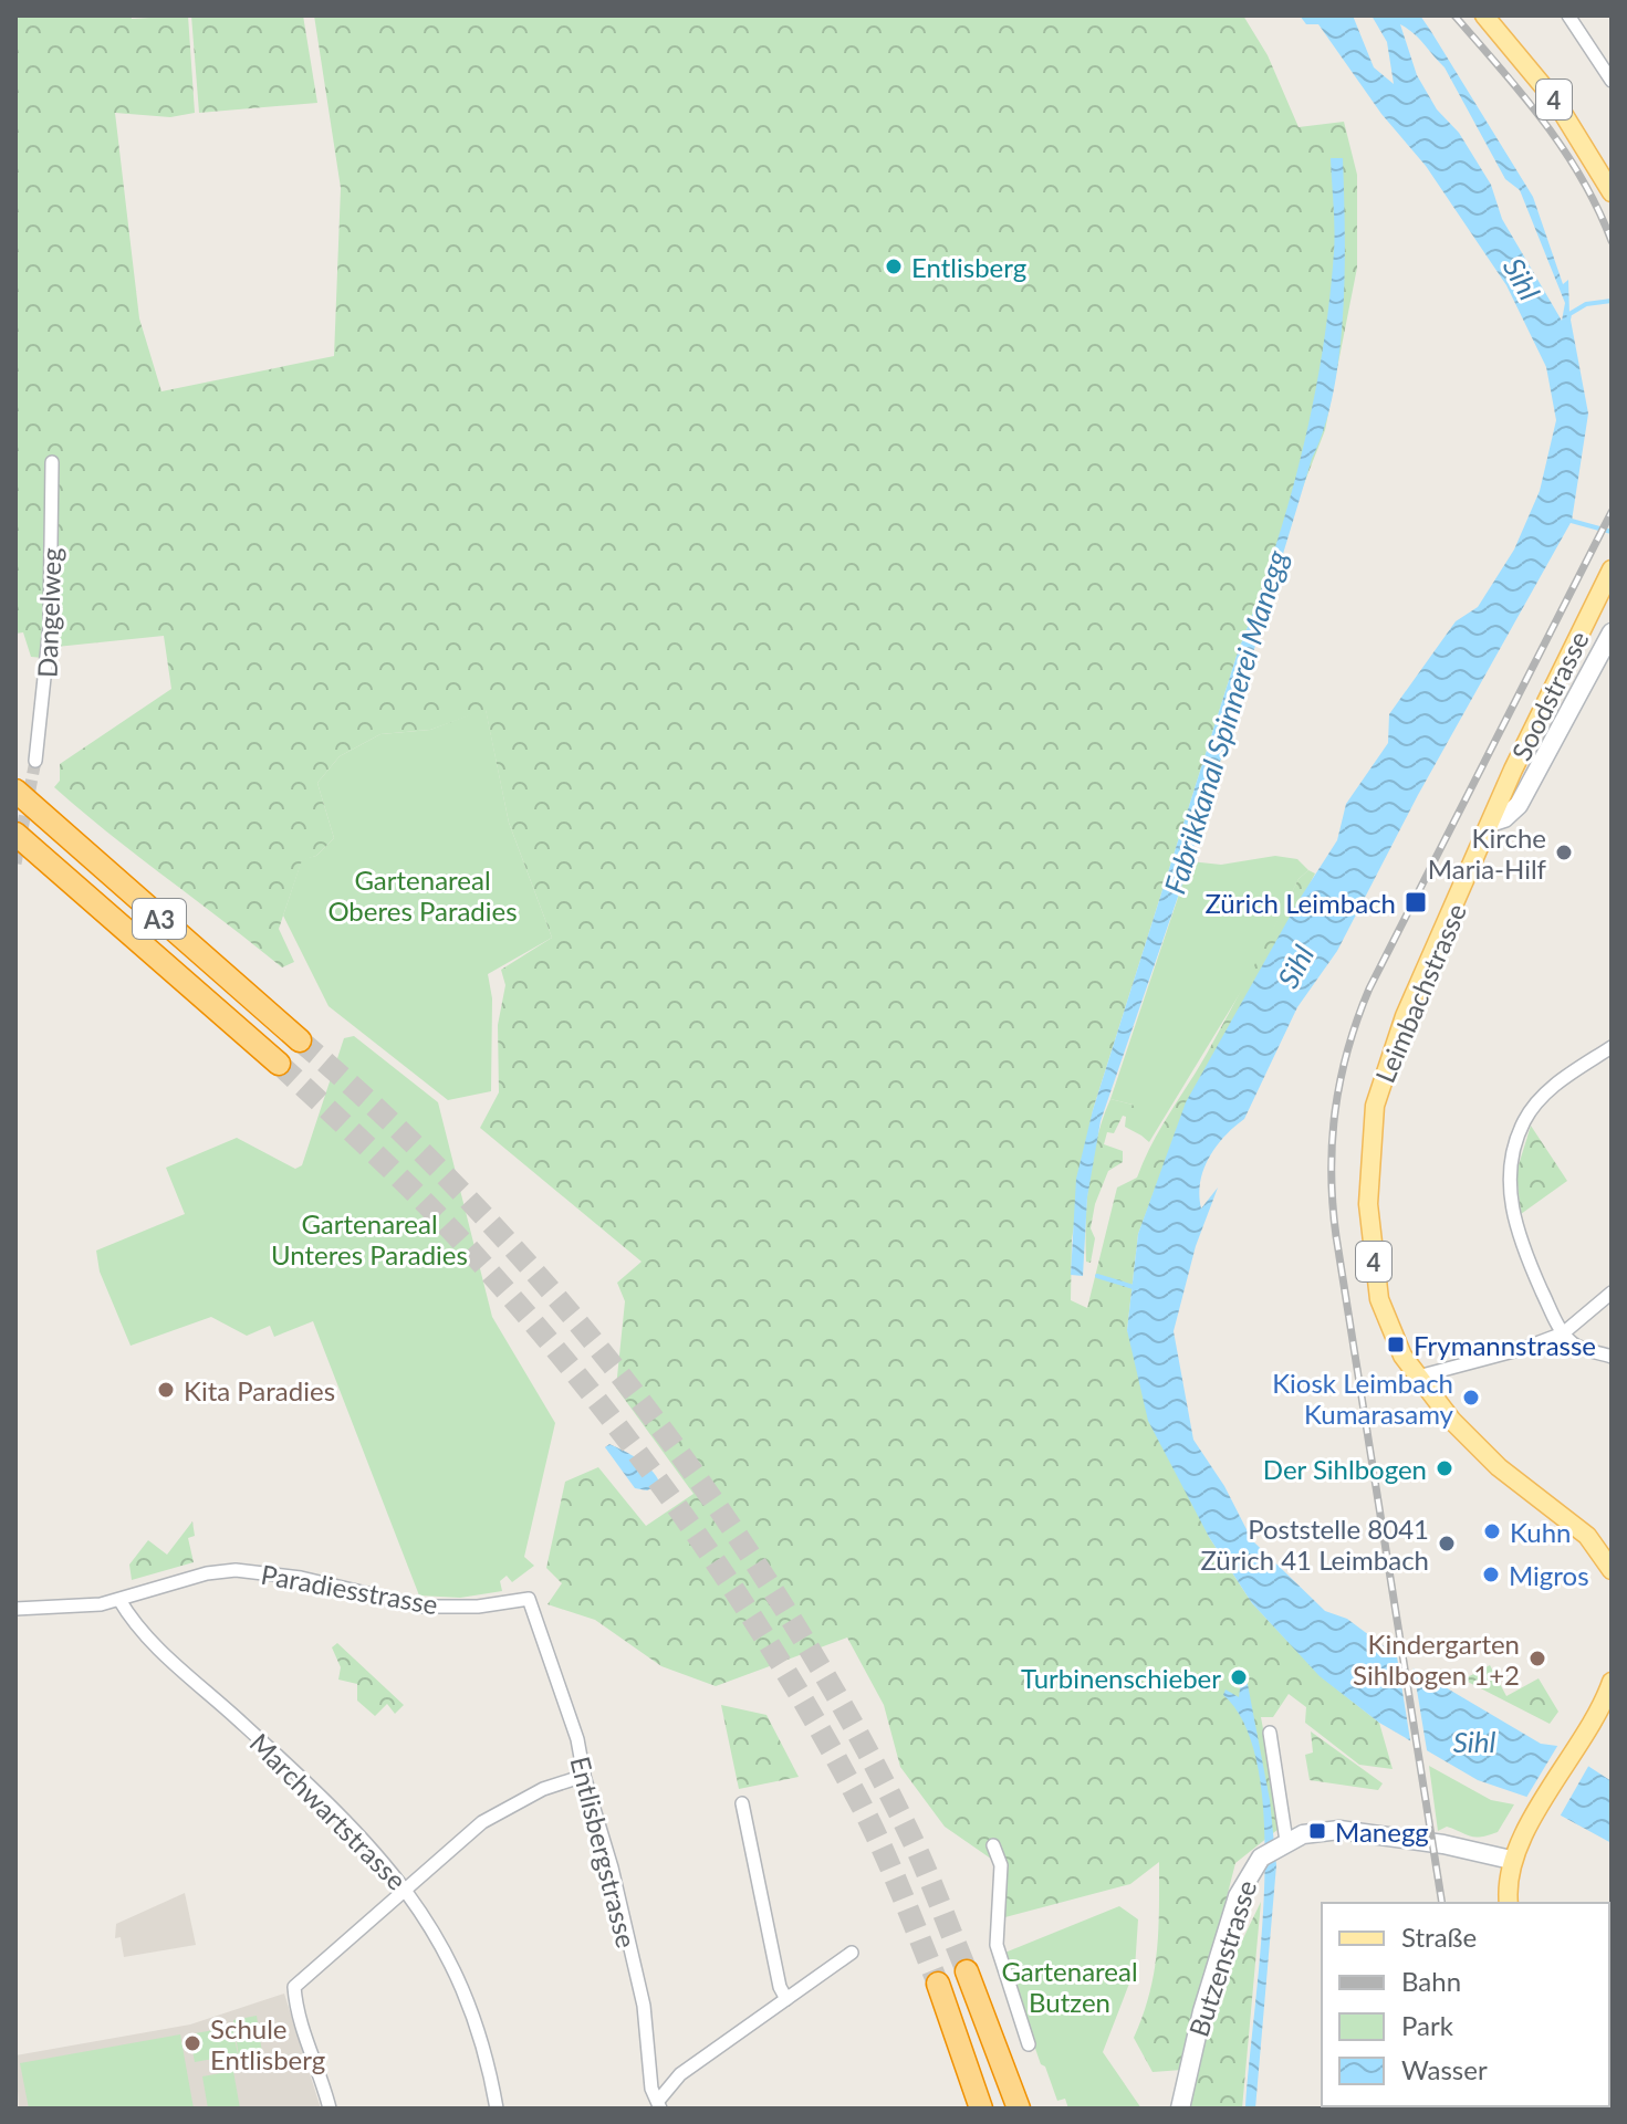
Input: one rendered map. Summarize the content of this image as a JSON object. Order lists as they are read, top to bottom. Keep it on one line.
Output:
{"streets":{"highway":["A3"],"main road":["4","Soodstrasse","Leimbachstrasse","Butzenstrasse"],"street":["Dangelweg","Paradiesstrasse","Marchwartstrasse","Entlisbergstrasse"]},"crossings":[["Soodstrasse","Leimbachstrasse"],["Paradiesstrasse","Marchwartstrasse"],["Paradiesstrasse","Entlisbergstrasse"]],"water":["Sihl","Fabrikkanal Spinnerei Manegg"],"parks":["Gartenareal Oberes Paradies","Gartenareal Unteres Paradies","Gartenareal Butzen"],"places":{"other":["Entlisberg","Kirche Maria-Hilf","Kita Paradies","Kiosk Leimbach Kumarasamy","Der Sihlbogen","Kuhn","Poststelle 8041 Zürich 41 Leimbach","Migros","Kindergarten Sihlbogen 1+2","Turbinenschieber","Schule Entlisberg"],"transit":["Zürich Leimbach","Frymannstrasse","Manegg"]},"legend":["Straße","Bahn","Park","Wasser"]}
